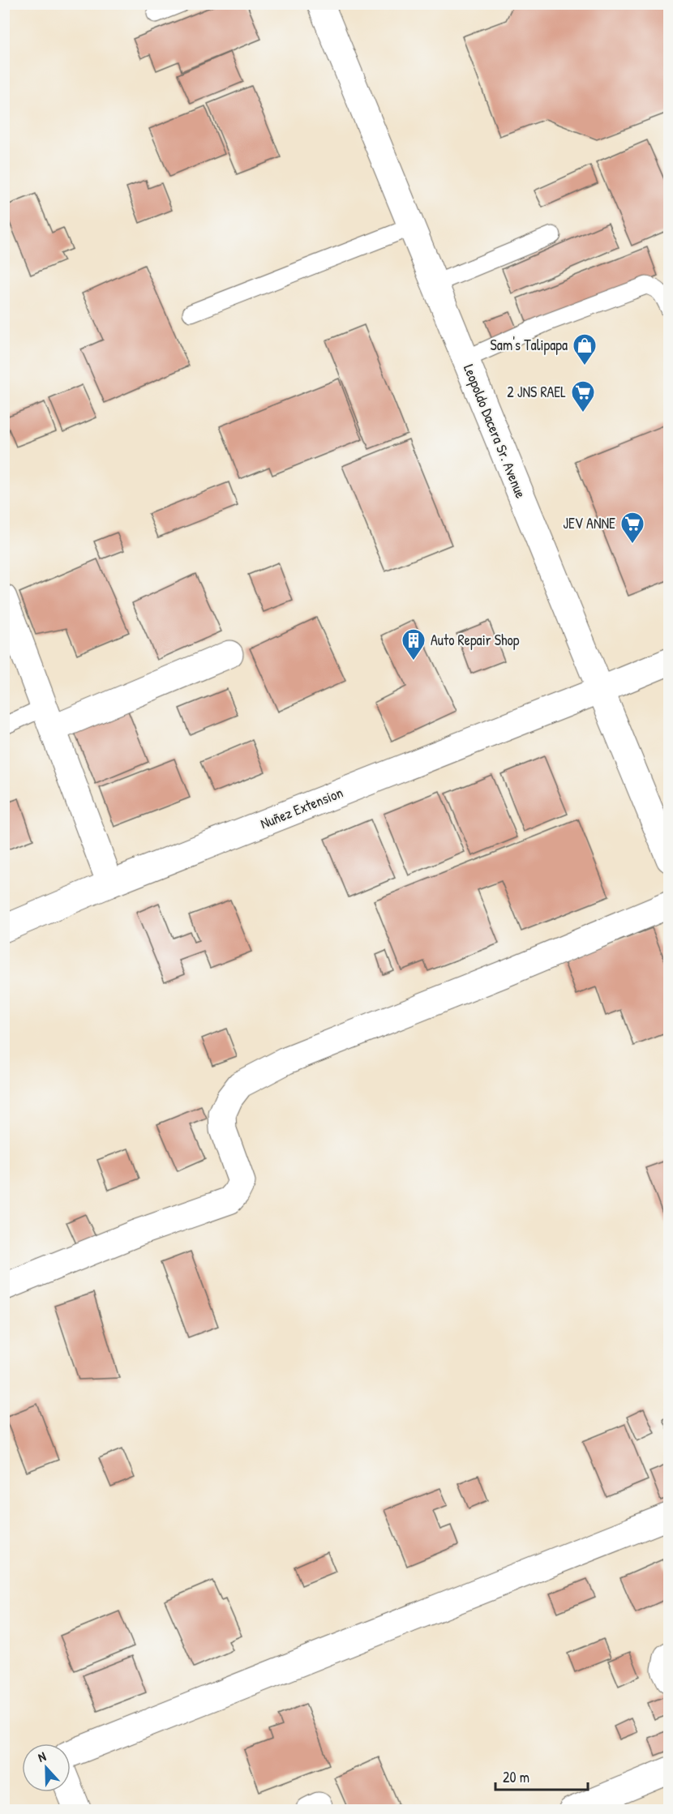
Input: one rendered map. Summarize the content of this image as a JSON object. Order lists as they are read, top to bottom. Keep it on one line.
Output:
{"streets":{"street":["Leopoldo Dacera Sr. Avenue","Nuñez Extension"]},"crossings":[["Leopoldo Dacera Sr. Avenue","Nuñez Extension"]],"places":{"shop":["Sam's Talipapa"],"supermarket":["2 JNS RAEL","JEV ANNE"],"building":["Auto Repair Shop"]},"scale_bar":"20 m","north":"top"}
